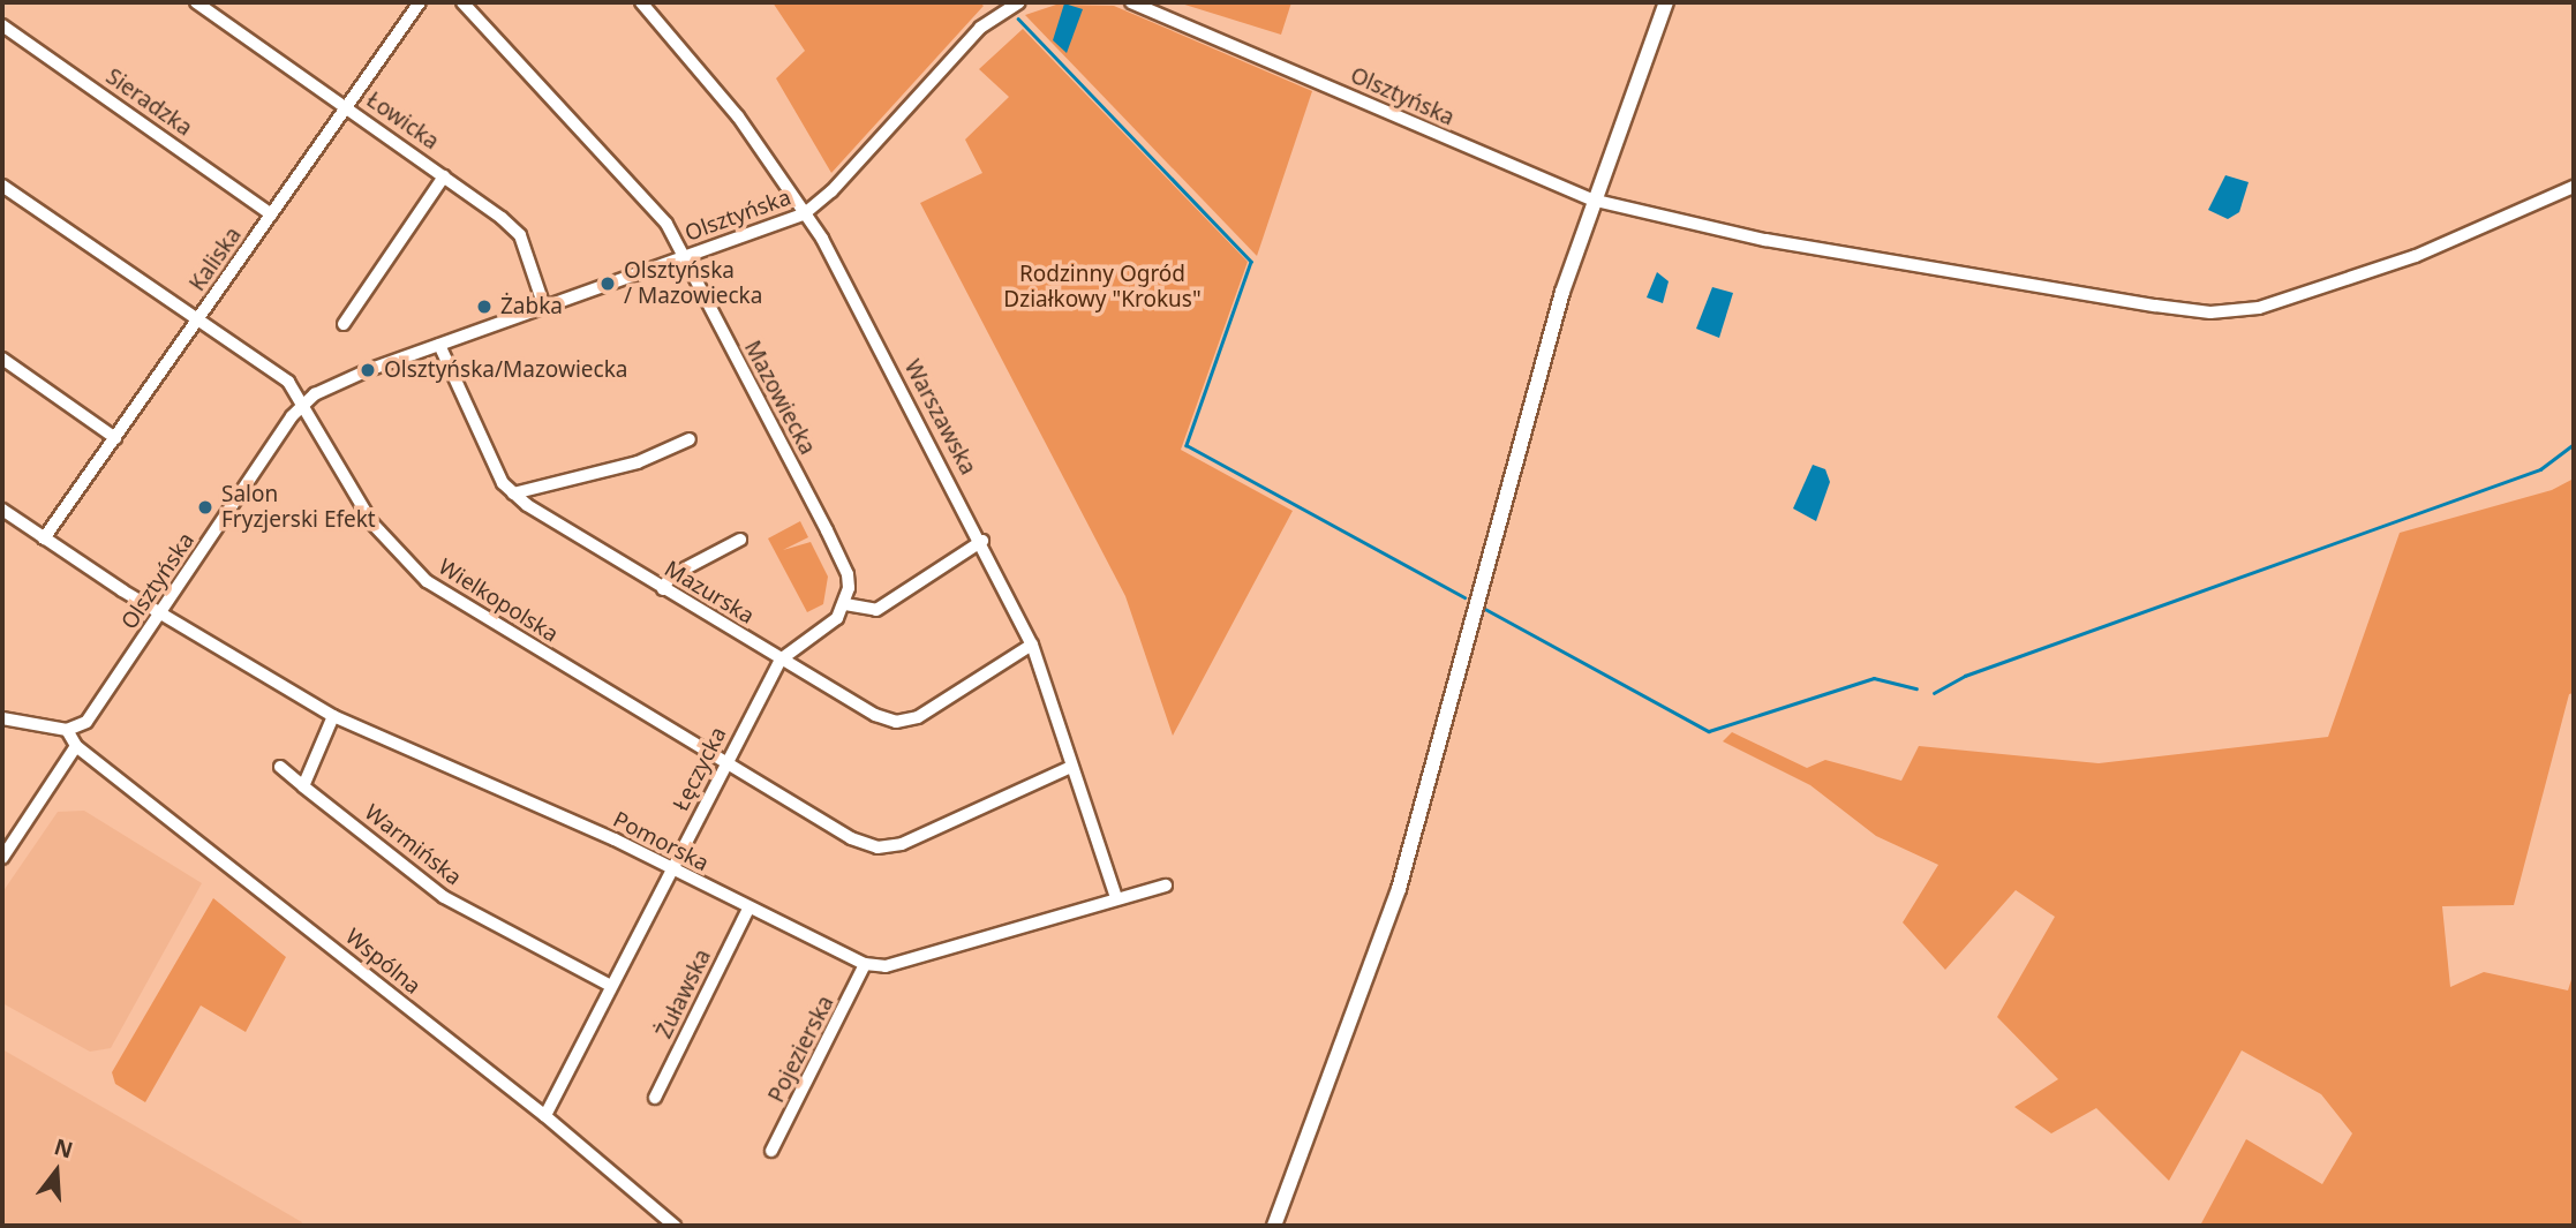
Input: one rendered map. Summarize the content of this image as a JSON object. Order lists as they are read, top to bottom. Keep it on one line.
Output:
{"streets":{"street":["Olsztyńska","Sieradzka","Łowicka","Kaliska","Mazowiecka","Warszawska","Mazurska","Wielkopolska","Łęczycka","Pomorska","Warmińska","Wspólna","Żuławska","Pojezierska"]},"crossings":[["Olsztyńska","Łowicka"],["Olsztyńska","Mazowiecka"],["Olsztyńska","Warszawska"],["Olsztyńska","Mazurska"],["Olsztyńska","Wielkopolska"],["Olsztyńska","Pomorska"],["Olsztyńska","Wspólna"],["Sieradzka","Kaliska"],["Łowicka","Kaliska"],["Kaliska","Wielkopolska"],["Kaliska","Pomorska"],["Mazowiecka","Łęczycka"],["Warszawska","Mazurska"],["Warszawska","Wielkopolska"],["Mazurska","Łęczycka"],["Wielkopolska","Łęczycka"],["Łęczycka","Pomorska"],["Łęczycka","Warmińska"],["Łęczycka","Wspólna"],["Pomorska","Żuławska"],["Pomorska","Pojezierska"]],"parks":["Rodzinny Ogród Działkowy \"Krokus\""],"places":["Olsztyńska / Mazowiecka","Żabka","Olsztyńska/Mazowiecka","Salon Fryzjerski Efekt"],"north":"top"}
